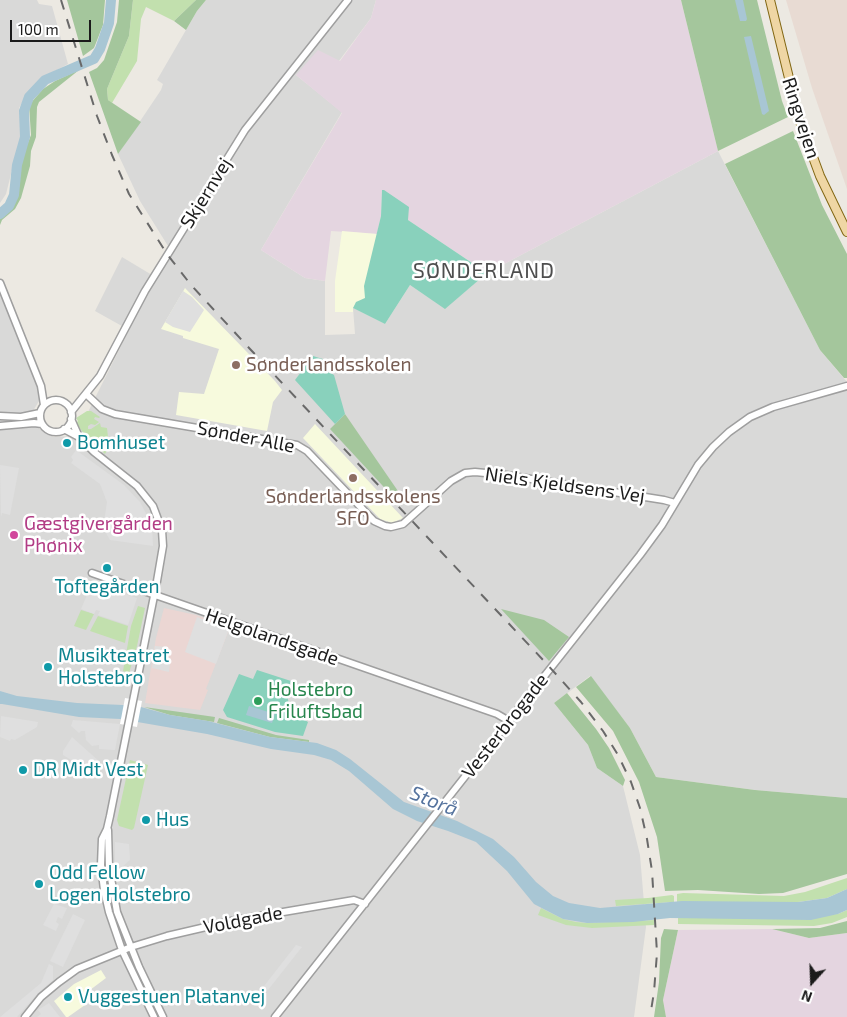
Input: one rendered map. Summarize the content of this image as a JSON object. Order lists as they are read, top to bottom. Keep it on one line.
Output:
{"streets":{"main road":["Ringvejen"],"street":["Skjernvej","Sønder Alle","Niels Kjeldsens Vej","Helgolandsgade","Vesterbrogade","Voldgade"]},"crossings":[["Skjernvej","Sønder Alle"],["Sønder Alle","Niels Kjeldsens Vej"],["Niels Kjeldsens Vej","Vesterbrogade"],["Helgolandsgade","Vesterbrogade"],["Vesterbrogade","Voldgade"]],"districts":["SØNDERLAND"],"water":["Storå"],"places":["Sønderlandsskolen","Bomhuset","Sønderlandsskolens SFO","Gæstgivergården Phønix","Toftegården","Musikteatret Holstebro","Holstebro Friluftsbad","DR Midt Vest","Hus","Odd Fellow Logen Holstebro","Vuggestuen Platanvej"],"scale_bar":"100 m","north":"bottom"}
